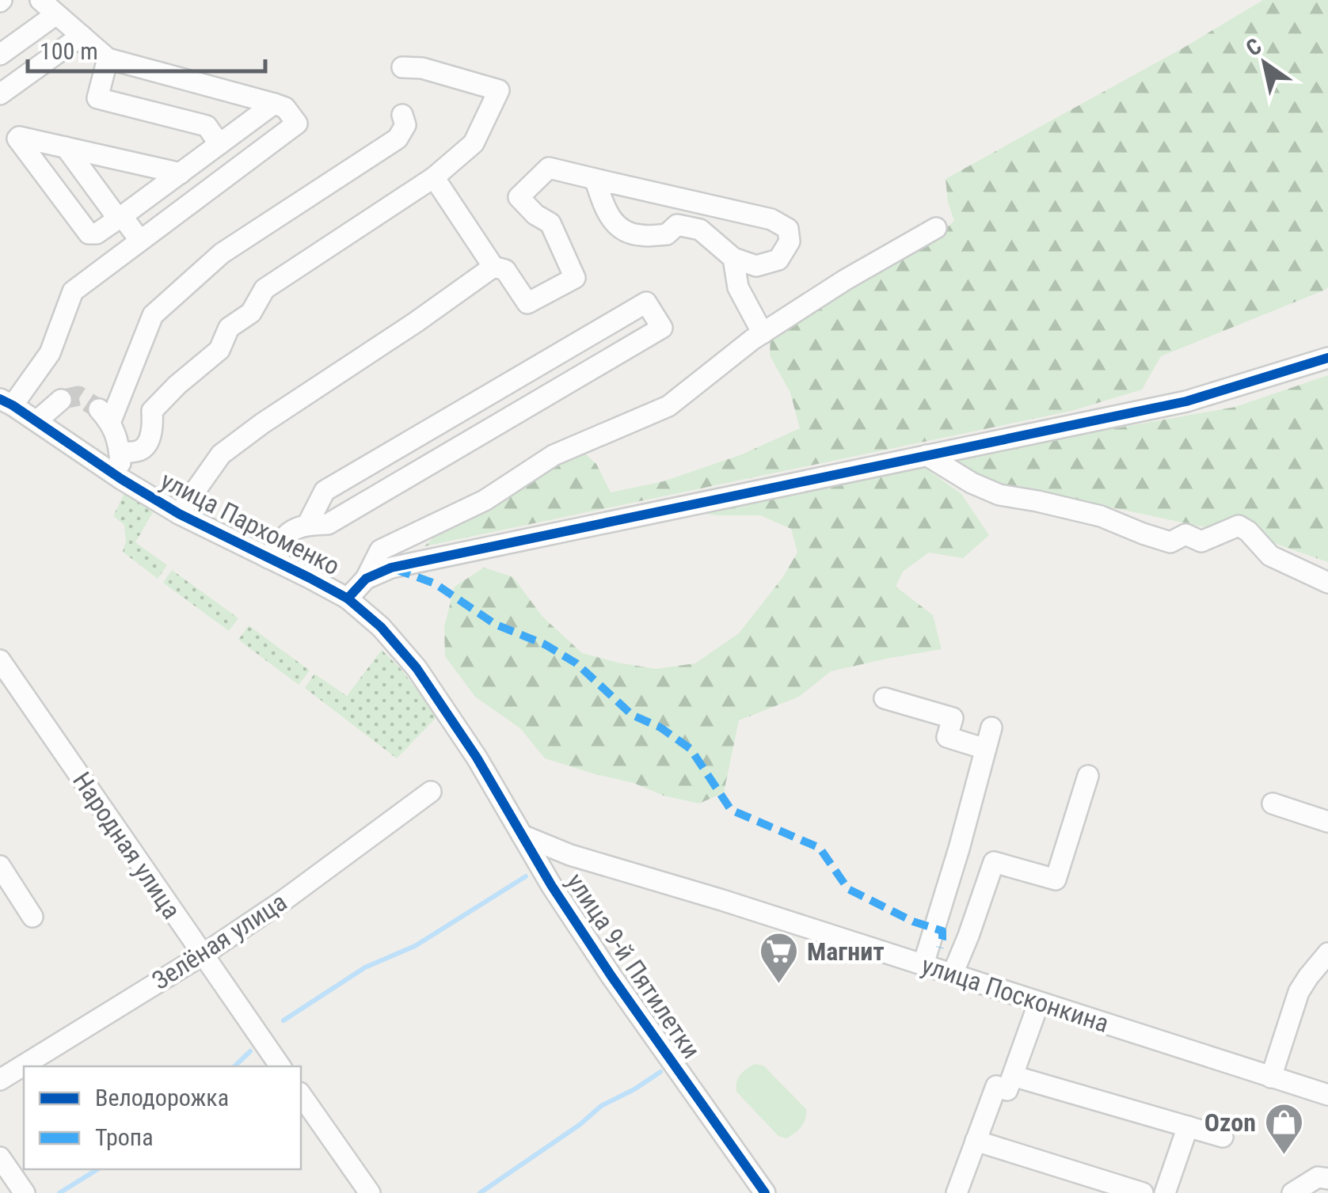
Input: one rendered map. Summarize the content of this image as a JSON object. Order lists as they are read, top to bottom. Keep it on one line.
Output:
{"streets":{"street":["улица Пархоменко","Народная улица","Зелёная улица","улица 9-й Пятилетки","улица Посконкина"]},"crossings":[["улица Пархоменко","улица 9-й Пятилетки"],["Народная улица","Зелёная улица"],["улица 9-й Пятилетки","улица Посконкина"]],"places":{"supermarket":["Магнит"],"shop":["Ozon"]},"legend":["Велодорожка","Тропа"],"scale_bar":"100 m","north":"top left"}
